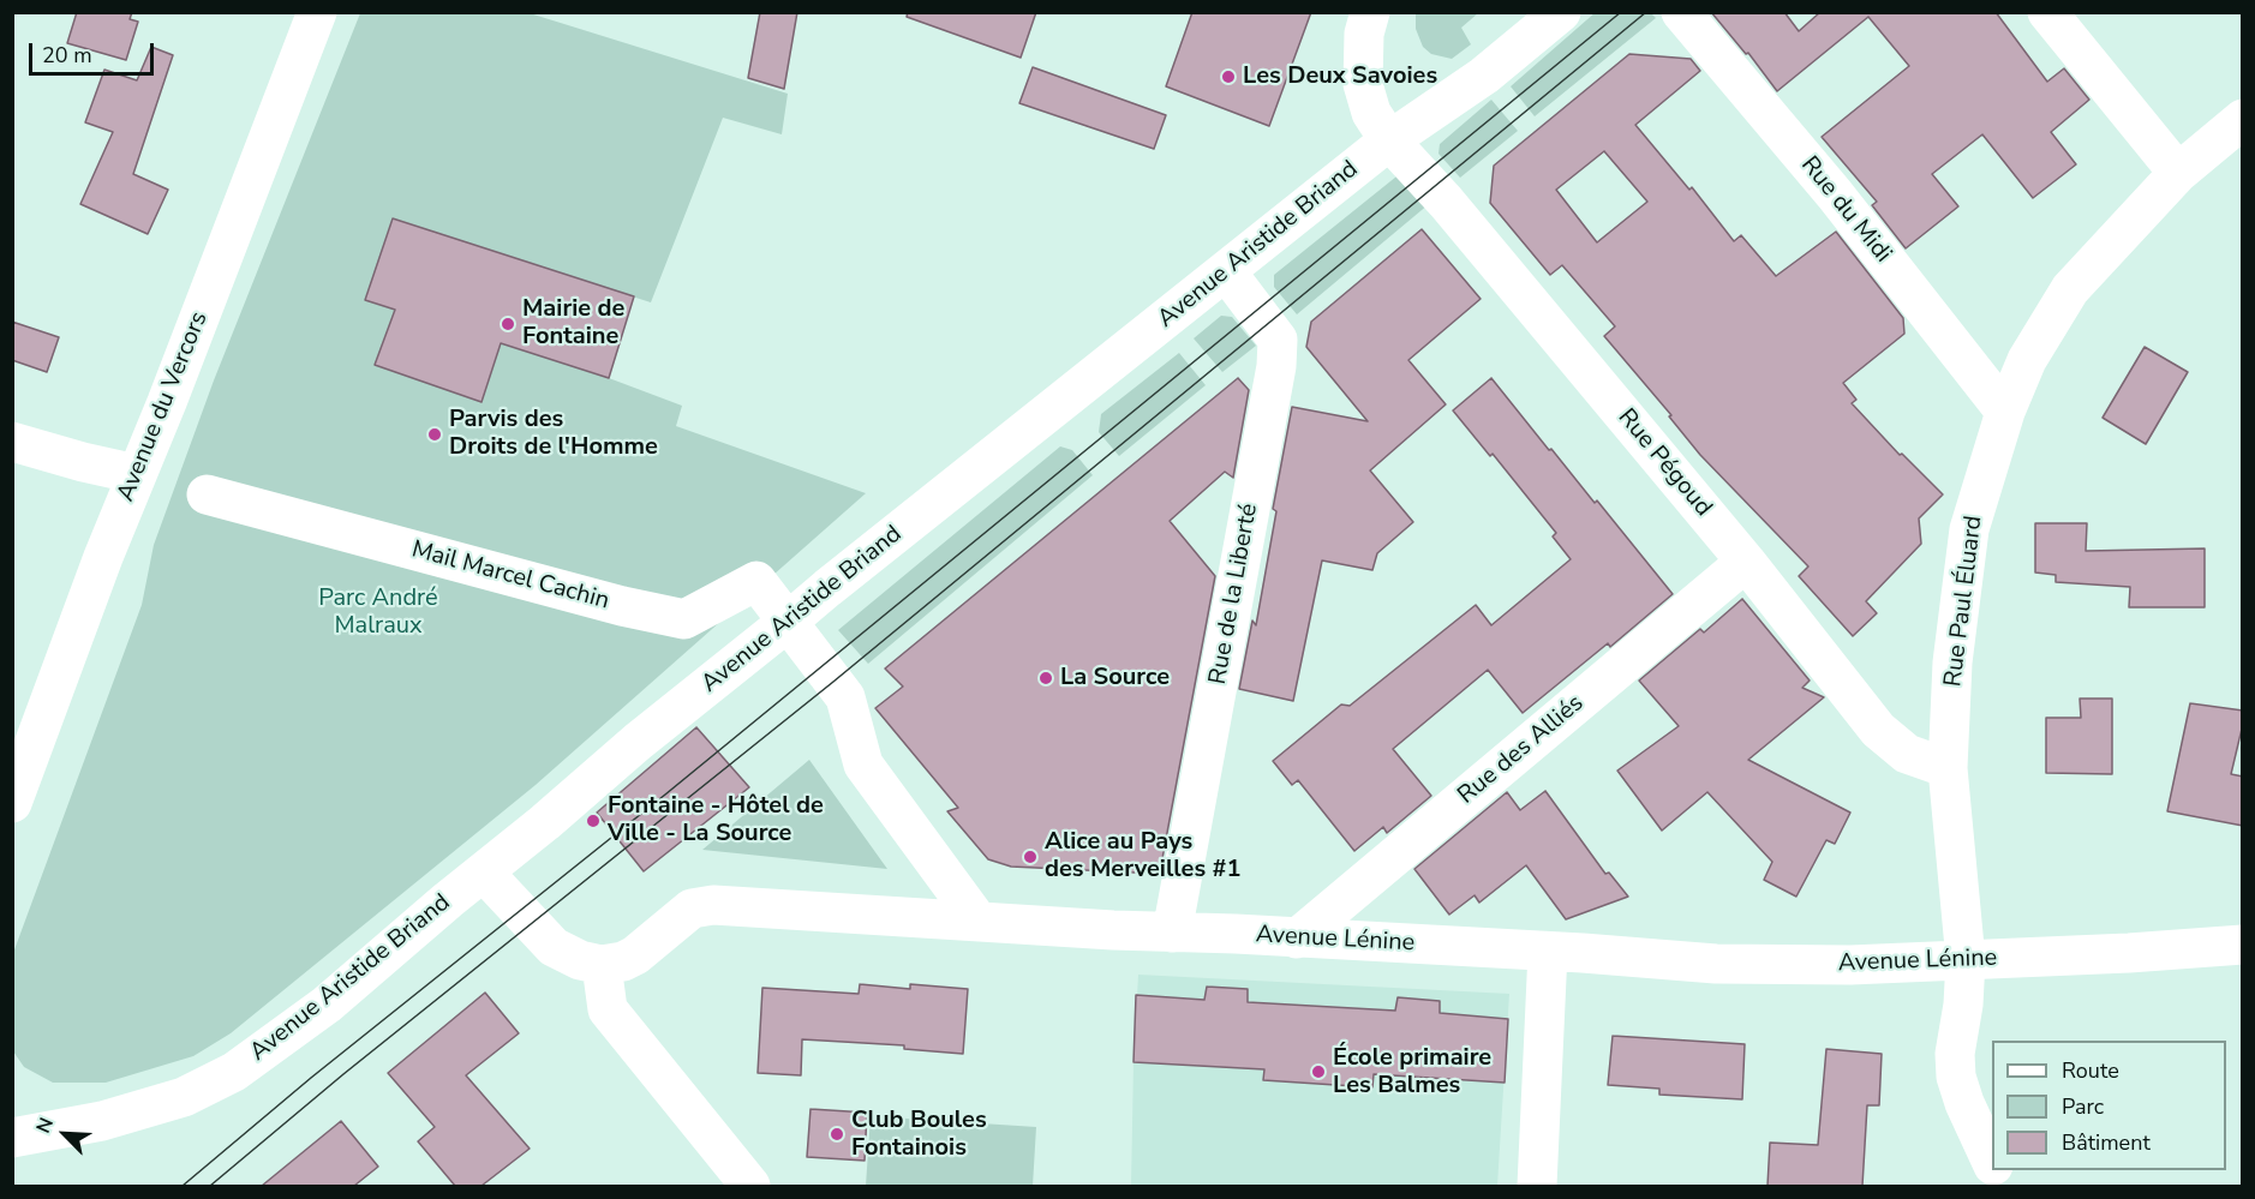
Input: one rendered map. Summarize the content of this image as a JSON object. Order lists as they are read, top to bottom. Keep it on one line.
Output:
{"streets":{"street":["Rue du Midi","Avenue Aristide Briand","Avenue du Vercors","Rue Pégoud","Mail Marcel Cachin","Rue de la Liberté","Rue Paul Éluard","Rue des Alliés","Avenue Lénine"]},"crossings":[["Rue du Midi","Rue Paul Éluard"],["Avenue Aristide Briand","Rue Pégoud"],["Avenue Aristide Briand","Mail Marcel Cachin"],["Avenue Aristide Briand","Rue de la Liberté"],["Rue Pégoud","Rue Paul Éluard"],["Rue Pégoud","Rue des Alliés"],["Rue de la Liberté","Avenue Lénine"],["Rue Paul Éluard","Avenue Lénine"],["Rue des Alliés","Avenue Lénine"]],"parks":["Parc André Malraux"],"places":["Les Deux Savoies","Mairie de Fontaine","Parvis des Droits de l'Homme","La Source","Fontaine - Hôtel de Ville - La Source","Alice au Pays des Merveilles #1","École primaire Les Balmes","Club Boules Fontainois"],"legend":["Route","Parc","Bâtiment"],"scale_bar":"20 m","north":"top left"}
